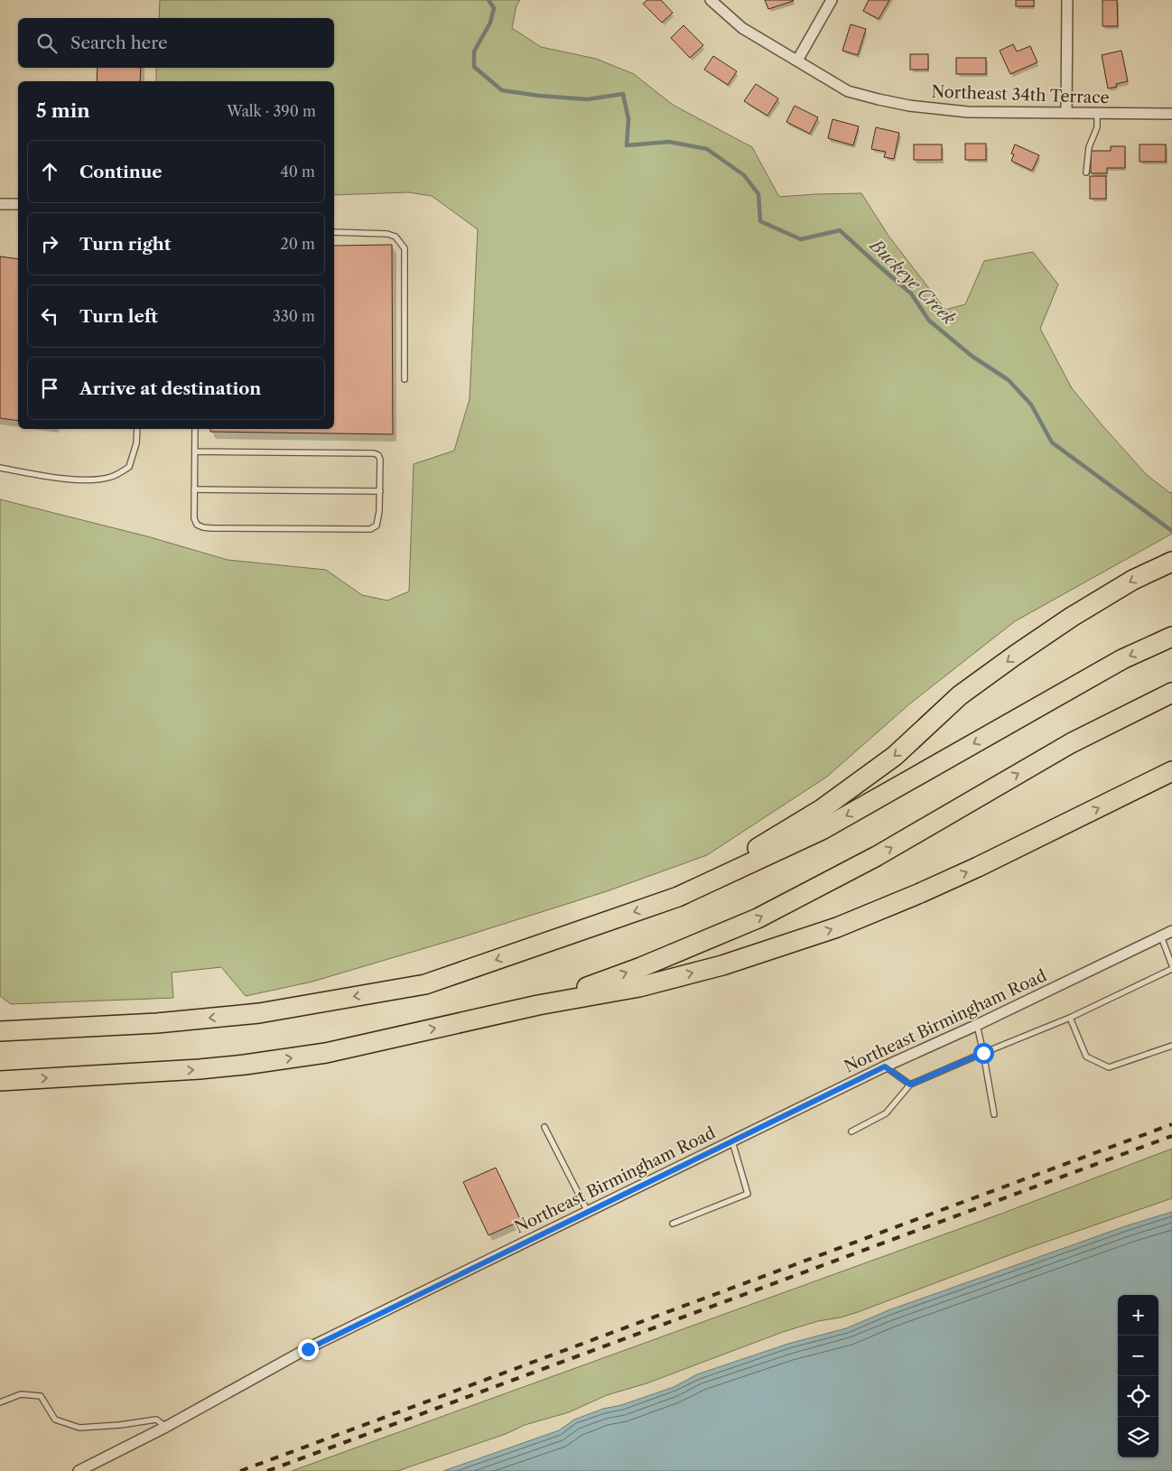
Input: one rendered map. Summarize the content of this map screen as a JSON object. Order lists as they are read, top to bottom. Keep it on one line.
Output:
{"streets":{"street":["Northeast 34th Terrace","Northeast Birmingham Road"]},"water":["Buckeye Creek"],"page":{"search":"Search here","heading":["5 min","Walk · 390 m"],"list":[["Continue","40 m"],["Turn right","20 m"],["Turn left","330 m"],"Arrive at destination"],"map_buttons":["+","−"]}}
